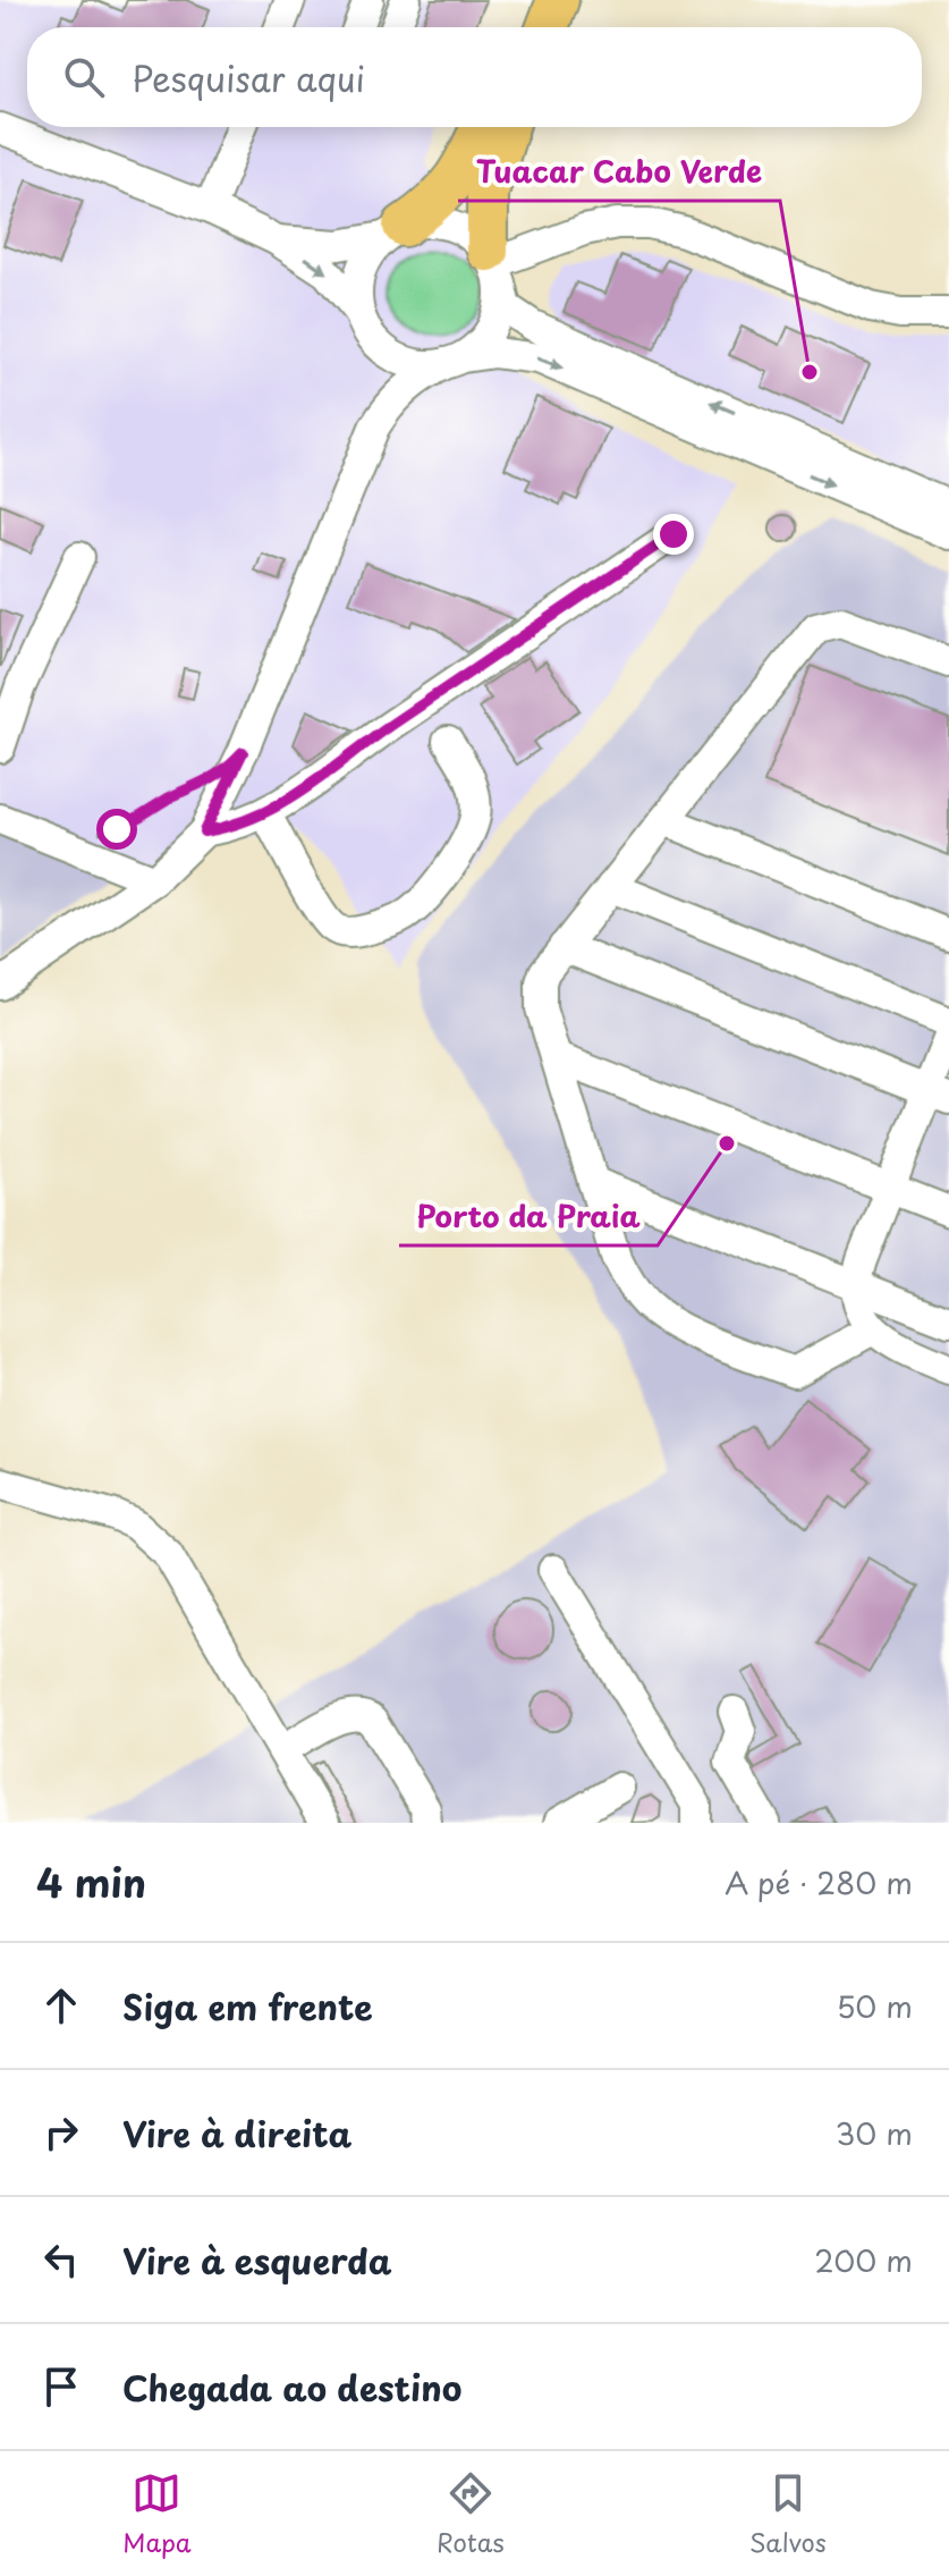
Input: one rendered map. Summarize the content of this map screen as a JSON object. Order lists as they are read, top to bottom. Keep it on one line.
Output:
{"places":["Tuacar Cabo Verde","Porto da Praia"],"page":{"search":"Pesquisar aqui","heading":["4 min","A pé · 280 m"],"list":[["Siga em frente","50 m"],["Vire à direita","30 m"],["Vire à esquerda","200 m"],"Chegada ao destino"],"nav":["Mapa","Rotas","Salvos"]}}
